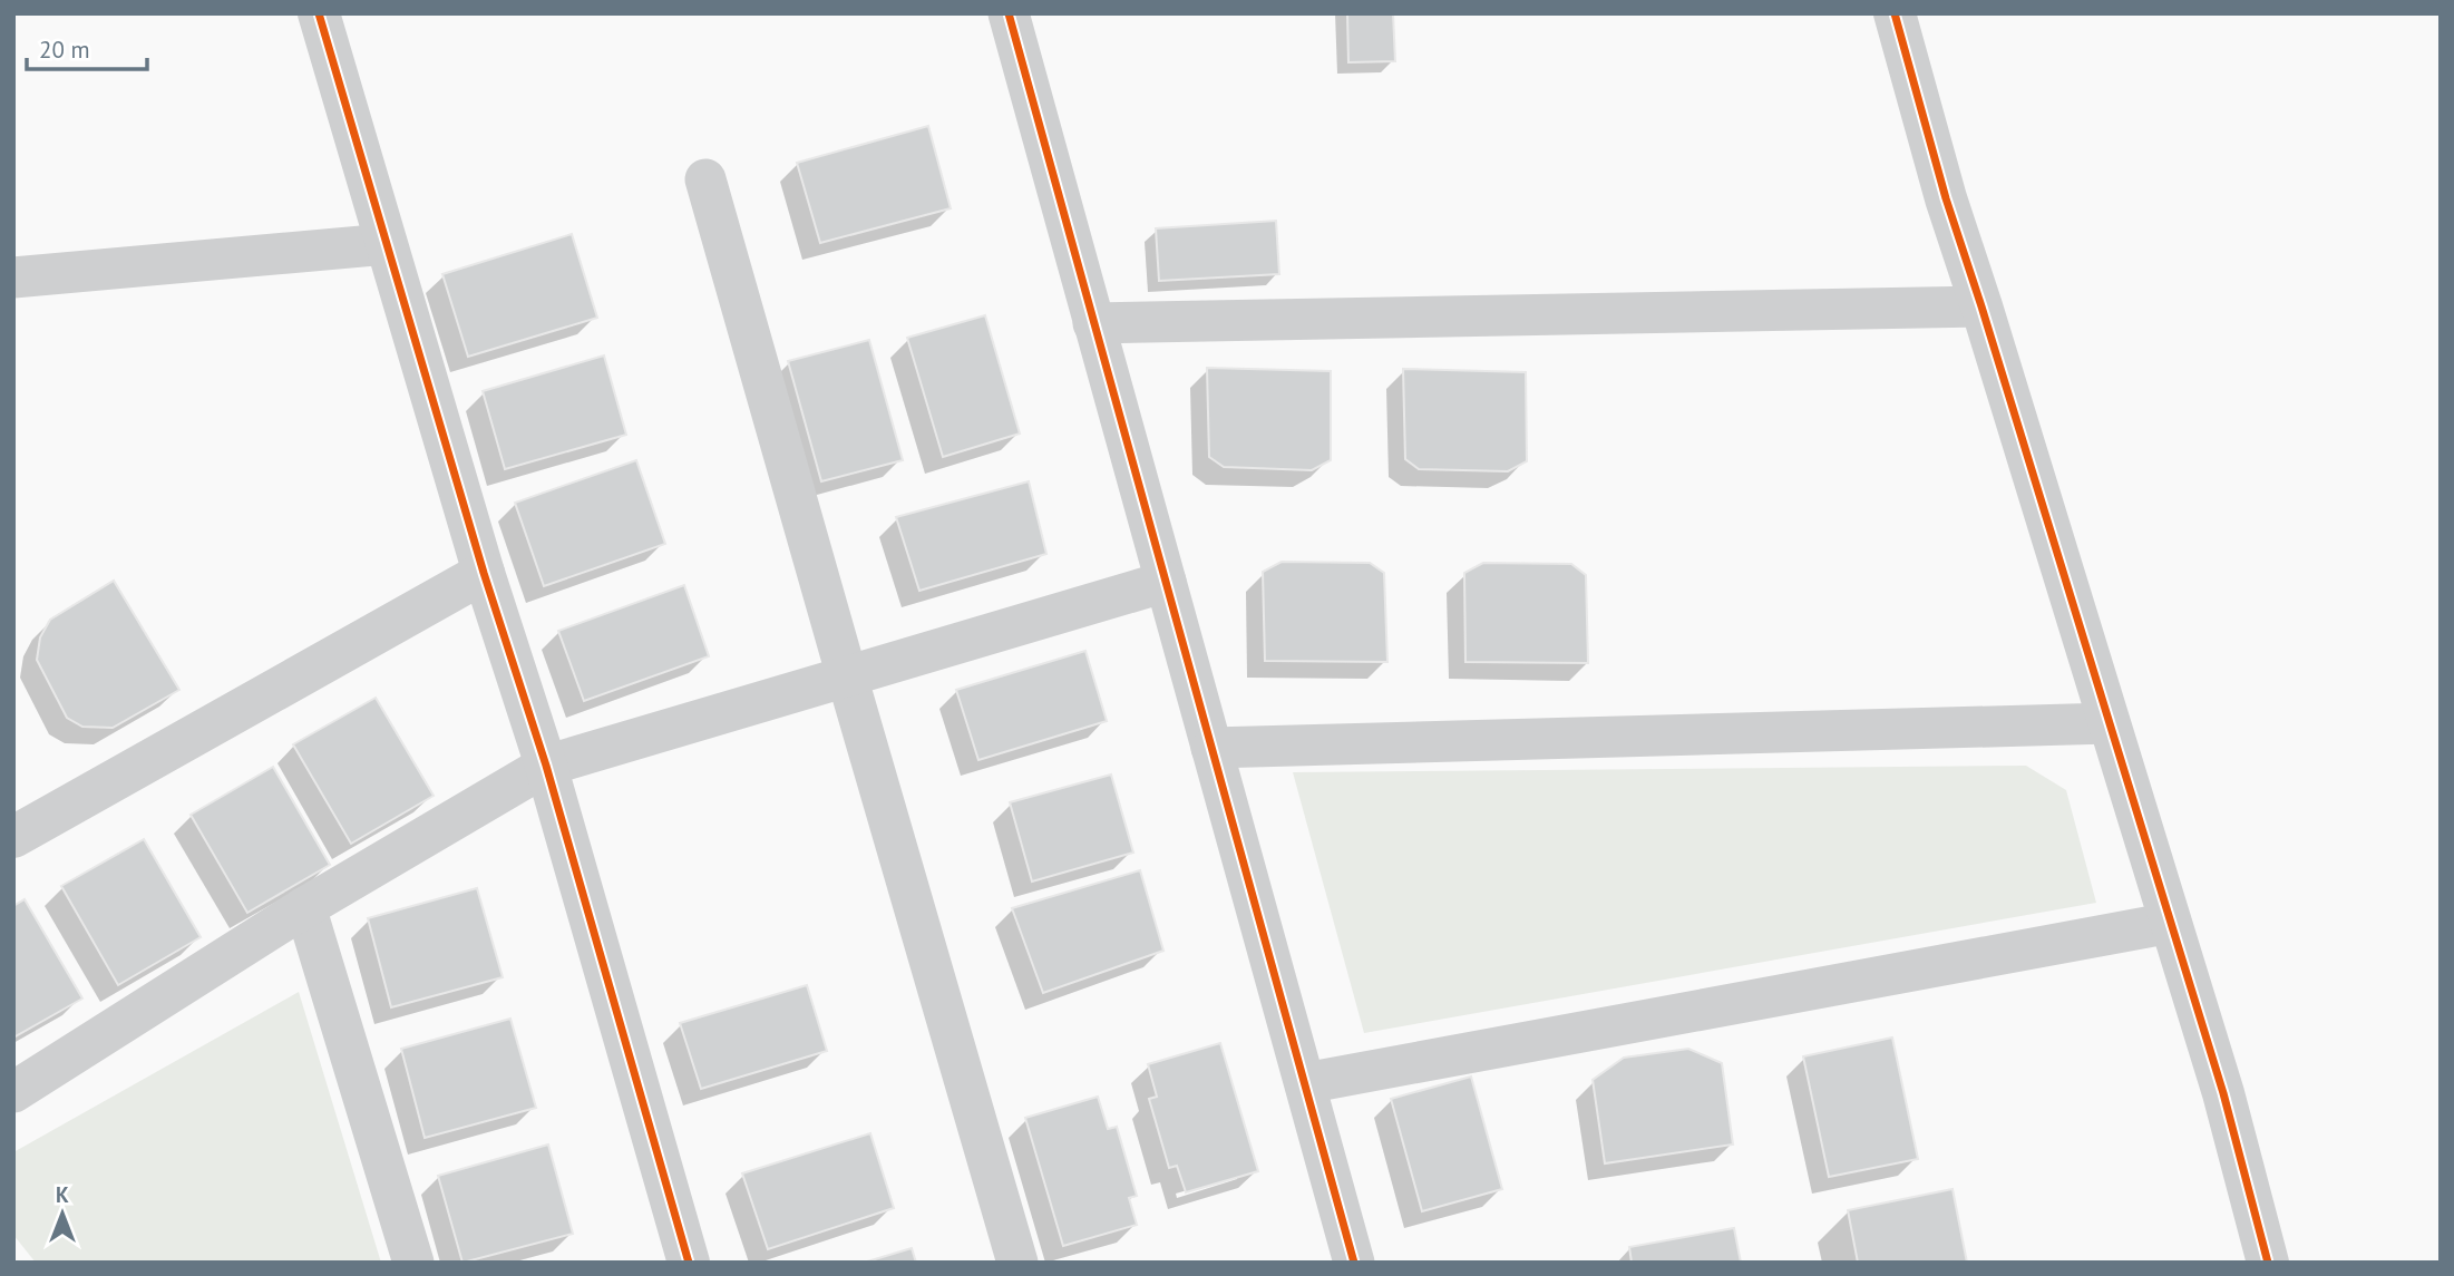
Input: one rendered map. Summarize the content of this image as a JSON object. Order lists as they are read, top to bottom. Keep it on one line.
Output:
{"scale_bar":"20 m","north":"top"}
